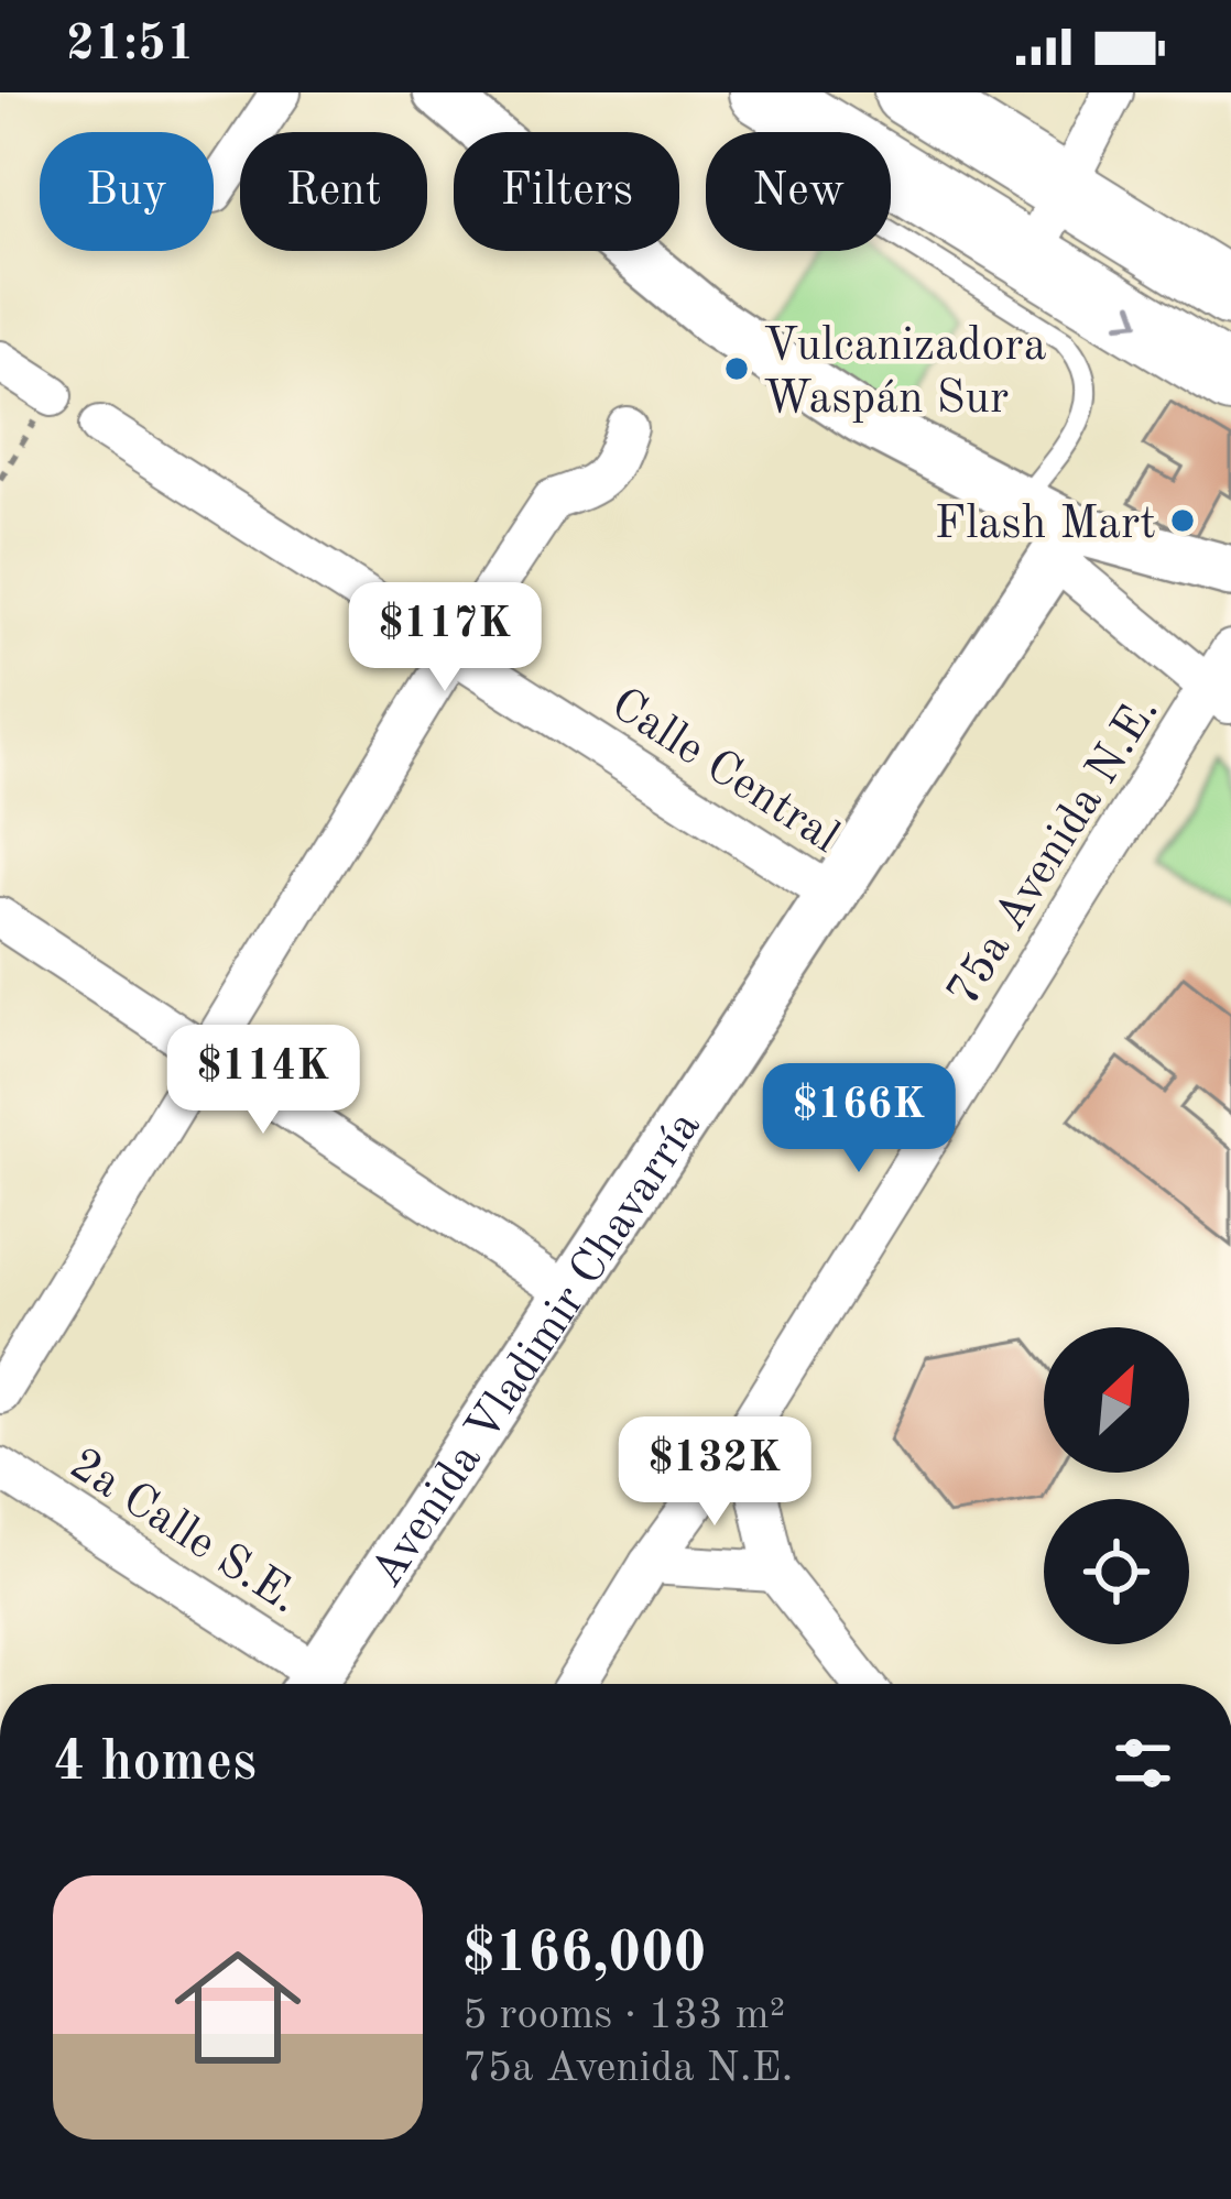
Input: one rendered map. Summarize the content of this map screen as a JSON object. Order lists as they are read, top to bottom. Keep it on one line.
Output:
{"streets":{"street":["Calle Central","75a Avenida N.E.","Avenida Vladimir Chavarría","2a Calle S.E."]},"crossings":[["Calle Central","Avenida Vladimir Chavarría"]],"places":["Vulcanizadora Waspán Sur","Flash Mart"],"north":"top right","page":{"status":"21:51","chip":["Buy","Rent","Filters","New"],"price":["$117K","$114K","$166K","$132K"],"heading":"4 homes","list":[{"name":"$166,000","note":"5 rooms · 133 m² · 75a Avenida N.E."}]}}
